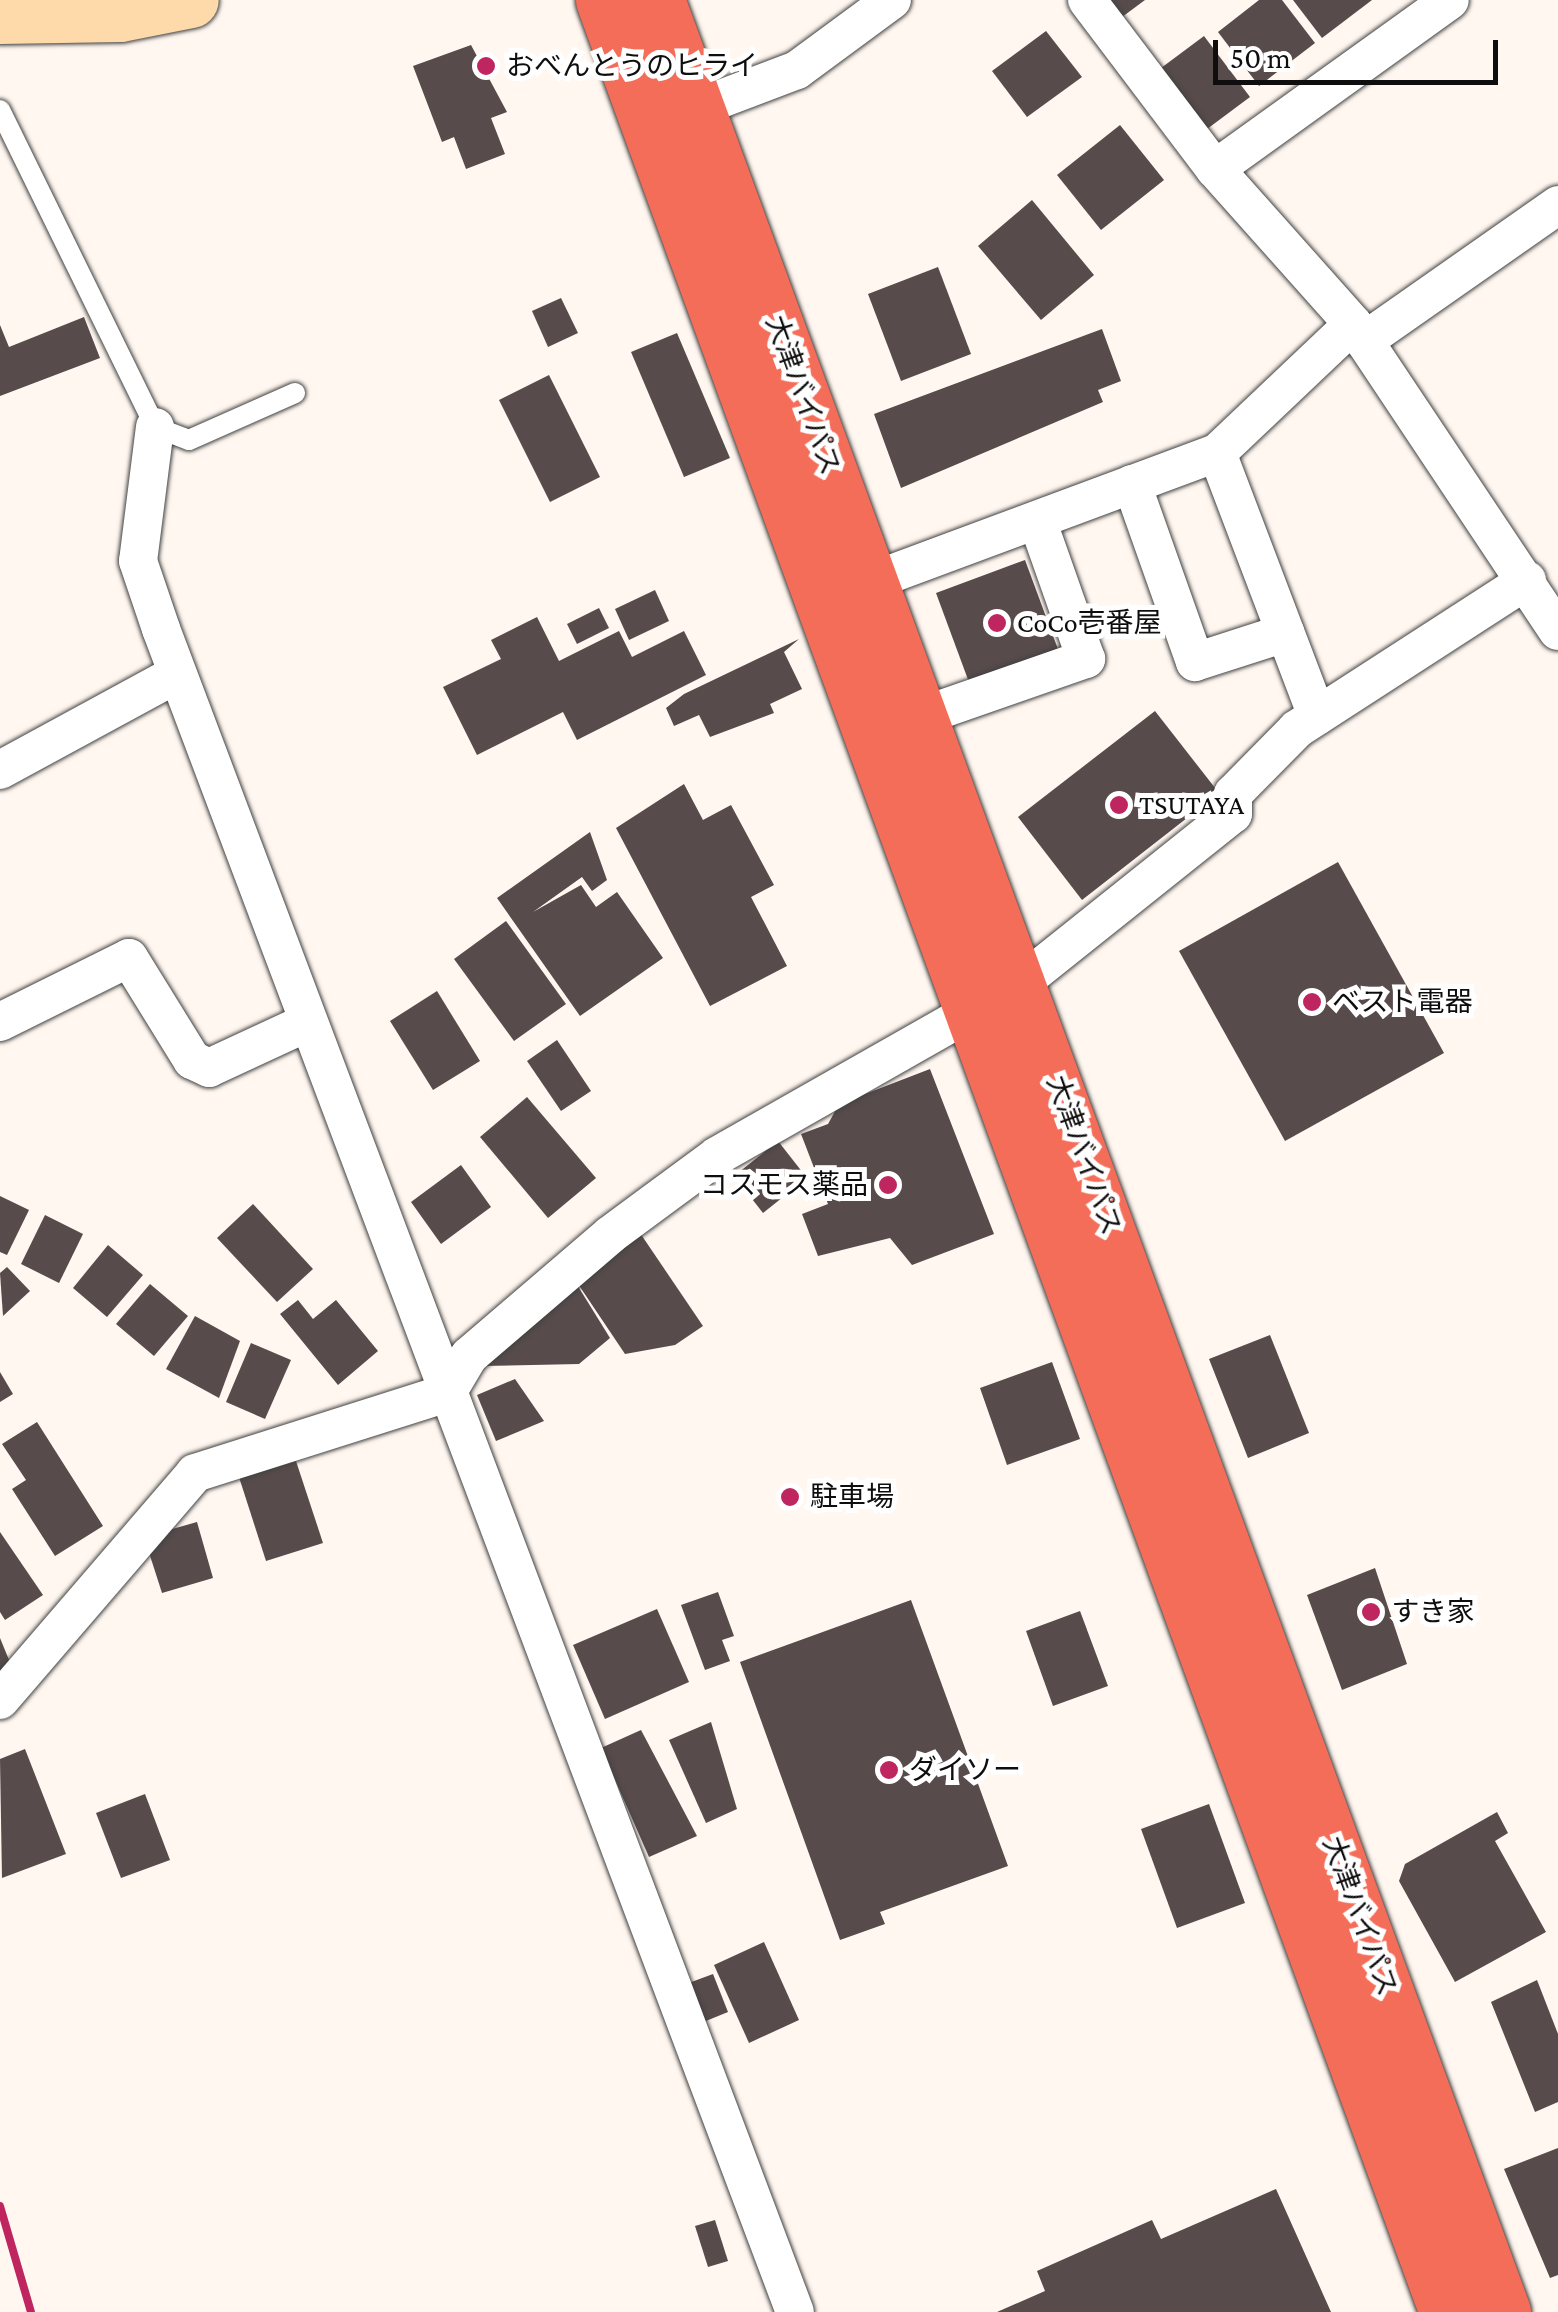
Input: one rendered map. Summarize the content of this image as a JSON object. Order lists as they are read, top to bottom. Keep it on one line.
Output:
{"streets":{"highway":["大津バイパス"]},"places":["おべんとうのヒライ","CoCo壱番屋","TSUTAYA","ベスト電器","コスモス薬品","駐車場","すき家","ダイソー"],"scale_bar":"50 m"}
